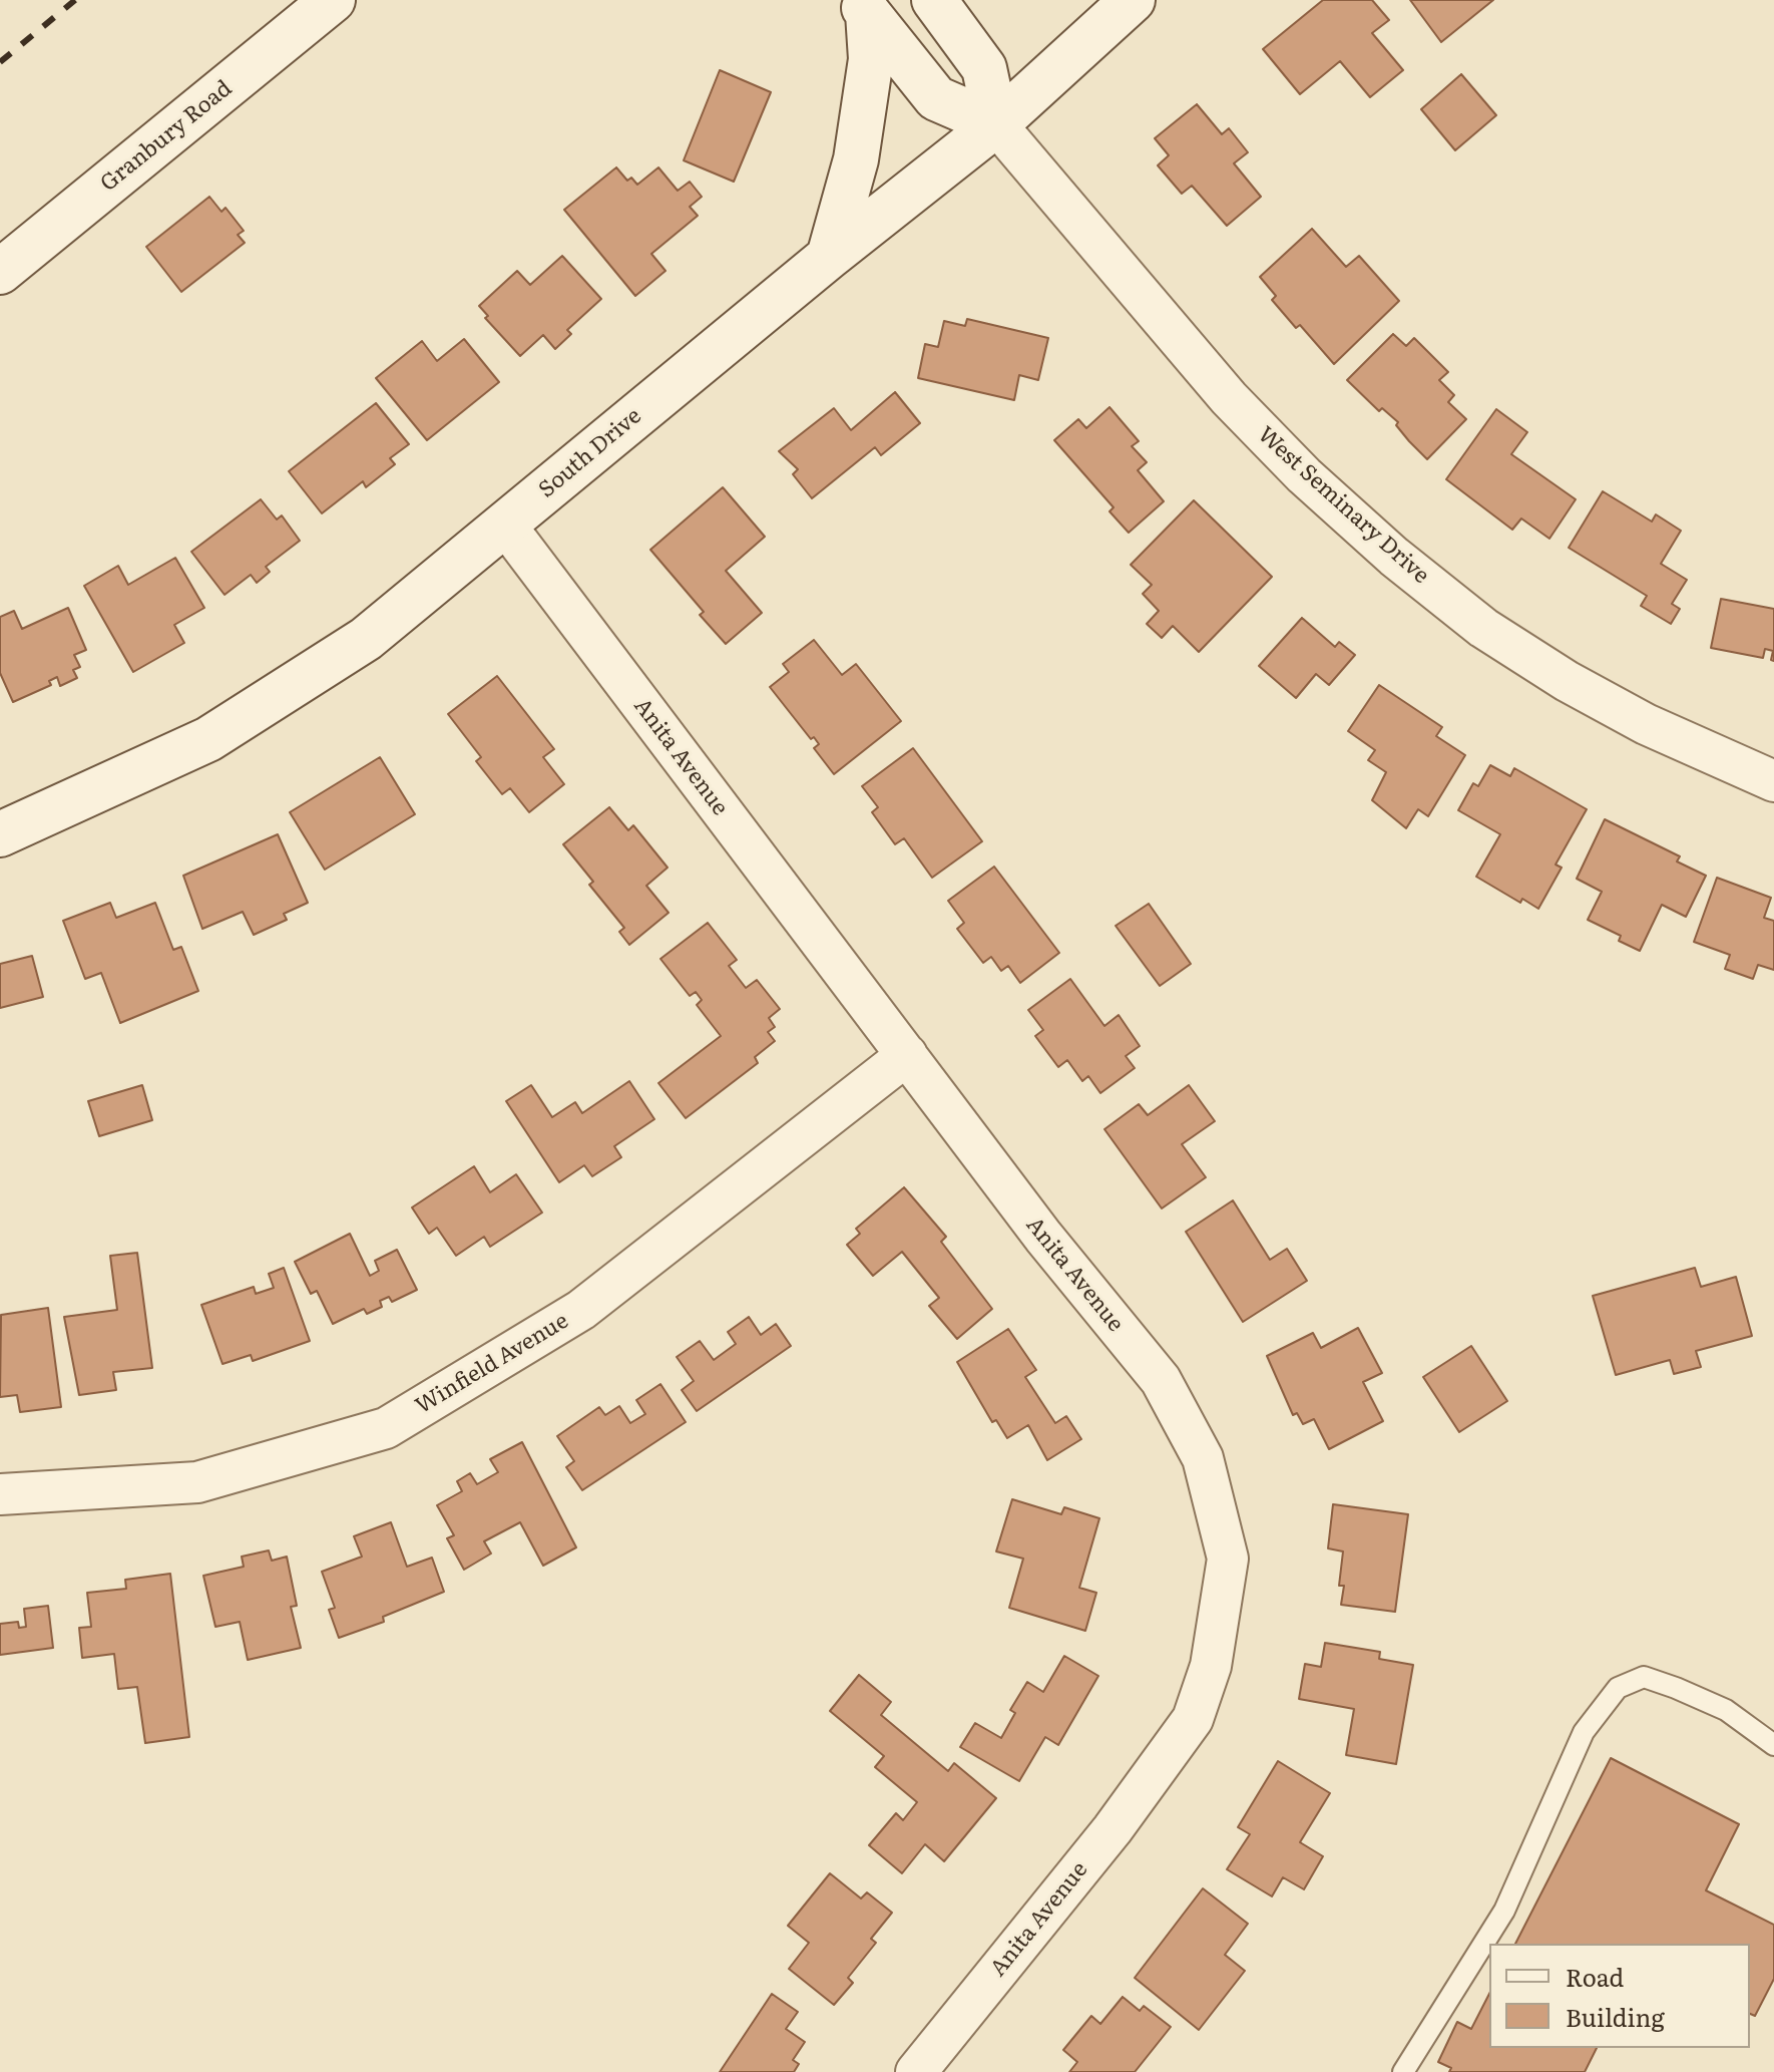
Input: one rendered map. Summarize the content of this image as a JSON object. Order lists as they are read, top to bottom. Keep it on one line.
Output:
{"streets":{"street":["Granbury Road","South Drive","West Seminary Drive","Anita Avenue","Winfield Avenue"]},"crossings":[["South Drive","West Seminary Drive"],["South Drive","Anita Avenue"],["Anita Avenue","Winfield Avenue"]],"legend":["Road","Building"]}
